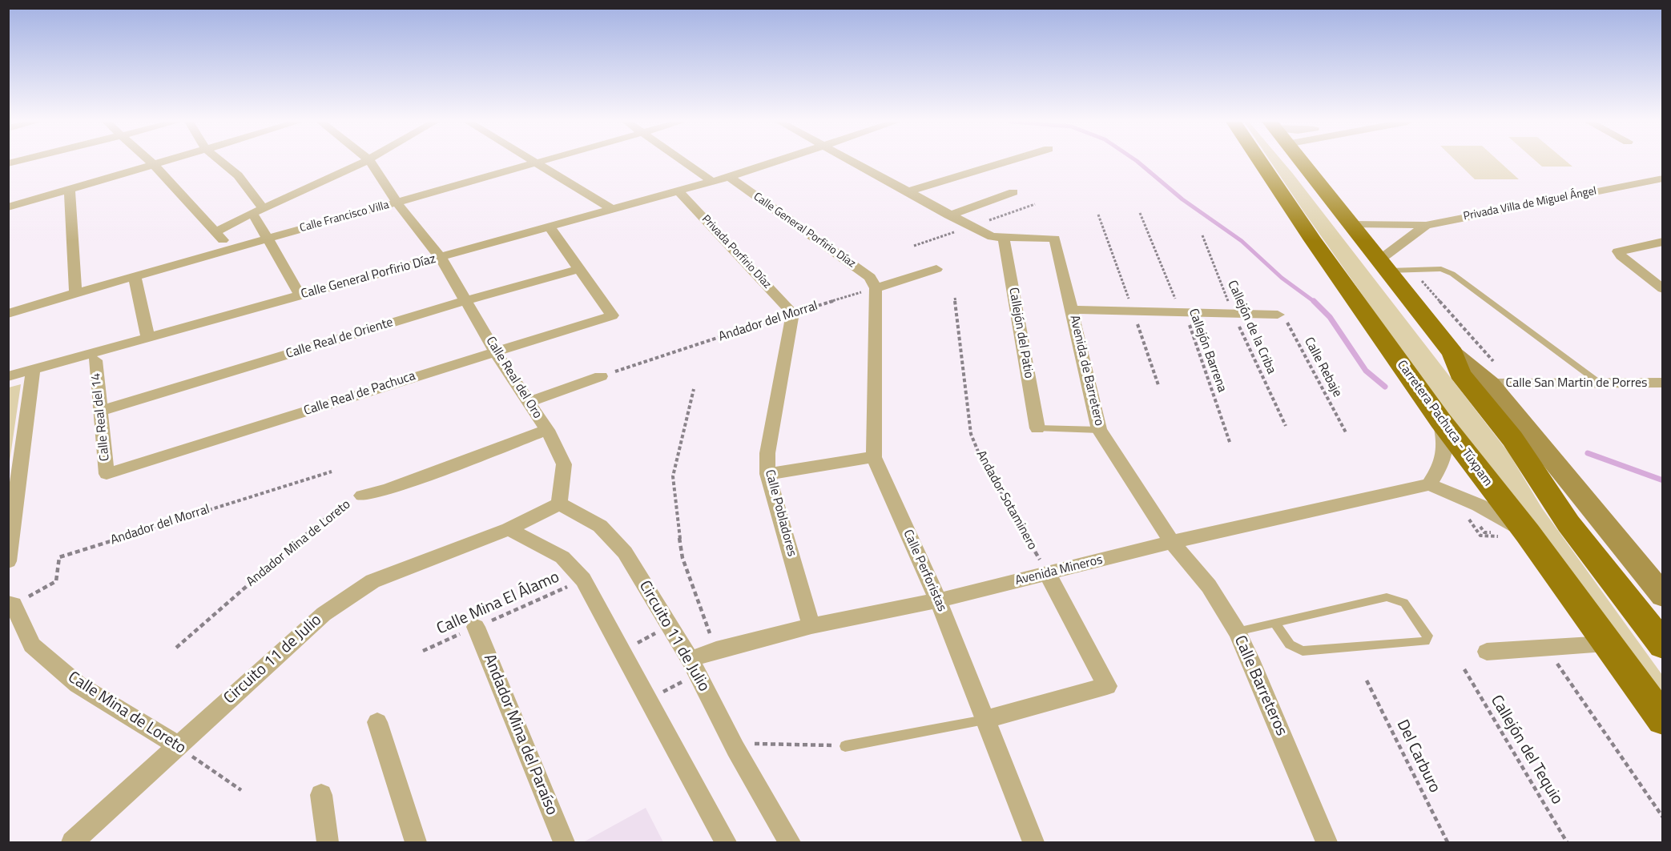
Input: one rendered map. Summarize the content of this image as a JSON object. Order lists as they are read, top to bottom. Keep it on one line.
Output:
{"streets":{"main road":["Carretera Pachuca - Túxpam"],"street":["Privada Villa de Miguel Ángel","Calle Francisco Villa","Calle General Porfirio Díaz","Privada Porfirio Díaz","Callejón del Patio","Calle Real de Oriente","Avenida de Barretero","Calle Real del Oro","Calle San Martin de Porres","Calle Real de Pachuca","Calle Real del 14","Calle Pobladores","Andador Mina de Loreto","Calle Perforistas","Avenida Mineros","Circuito 11 de Julio","Calle Barreteros","Calle Mina de Loreto","Andador Mina del Paraíso"],"path":["Andador del Morral","Callejón de la Criba","Callejón Barrena","Calle Rebaje","Andador Sotaminero","Calle Mina El Álamo","Callejón del Tequio","Del Carburo"]},"crossings":[["Calle Francisco Villa","Calle Real del Oro"],["Calle General Porfirio Díaz","Privada Porfirio Díaz"],["Calle General Porfirio Díaz","Andador del Morral"],["Calle General Porfirio Díaz","Calle Real del Oro"],["Calle General Porfirio Díaz","Calle Perforistas"],["Privada Porfirio Díaz","Andador del Morral"],["Privada Porfirio Díaz","Calle Pobladores"],["Andador del Morral","Calle Pobladores"],["Andador del Morral","Calle Perforistas"],["Andador del Morral","Calle Mina de Loreto"],["Callejón del Patio","Avenida de Barretero"],["Calle Real de Oriente","Calle Real del Oro"],["Calle Real de Oriente","Calle Real de Pachuca"],["Calle Real de Oriente","Calle Real del 14"],["Avenida de Barretero","Avenida Mineros"],["Avenida de Barretero","Calle Barreteros"],["Calle Real del Oro","Calle Real de Pachuca"],["Calle Real del Oro","Andador Mina de Loreto"],["Calle Real del Oro","Circuito 11 de Julio"],["Calle Real de Pachuca","Calle Real del 14"],["Andador Sotaminero","Avenida Mineros"],["Calle Pobladores","Avenida Mineros"],["Calle Perforistas","Avenida Mineros"],["Avenida Mineros","Circuito 11 de Julio"],["Avenida Mineros","Calle Barreteros"],["Calle Mina El Álamo","Andador Mina del Paraíso"],["Circuito 11 de Julio","Calle Mina de Loreto"]]}
